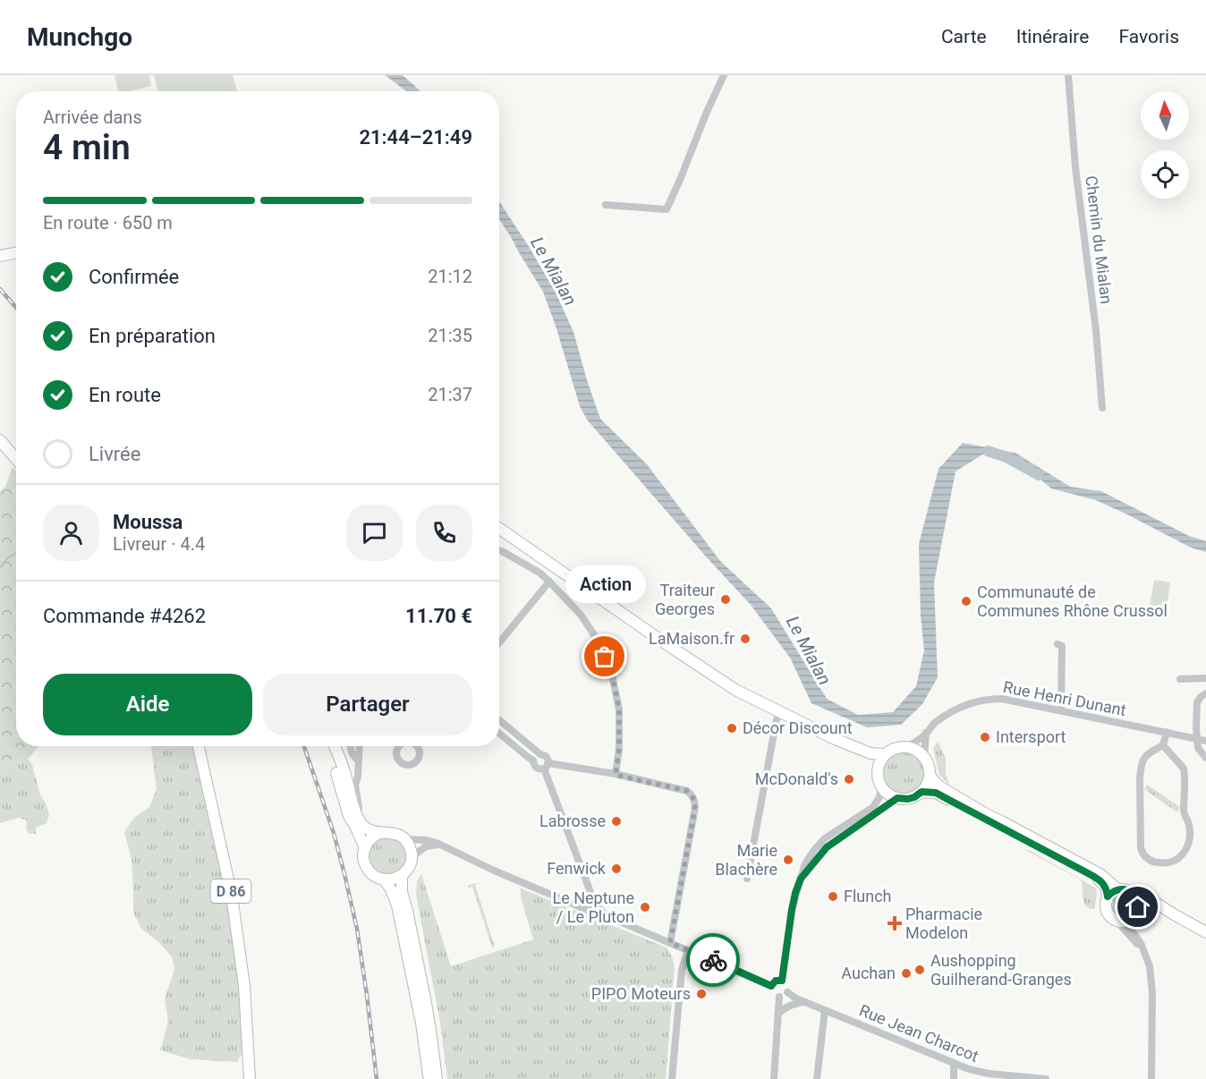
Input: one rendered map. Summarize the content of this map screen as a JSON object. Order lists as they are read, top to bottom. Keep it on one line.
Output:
{"streets":{"main road":["D 86"],"street":["Chemin du Mialan","Rue Henri Dunant","Rue Jean Charcot"]},"water":["Le Mialan"],"places":{"other":["Traiteur Georges","Communauté de Communes Rhône Crussol","LaMaison.fr","Action","Décor Discount","Intersport","McDonald's","Labrosse","Marie Blachère","Fenwick","Flunch","Le Neptune / Le Pluton","Aushopping Guilherand-Granges","Auchan","PIPO Moteurs"],"health":["Pharmacie Modelon"]},"north":"top","page":{"header":"Munchgo","nav":["Carte","Itinéraire","Favoris"],"heading":["4 min","Arrivée dans","21:44–21:49"],"panel":["Moussa","Livreur · 4.4","Commande #4262","11.70 €"],"bar":"En route · 650 m","list":[["Confirmée","21:12"],["En préparation","21:35"],["En route","21:37"],"Livrée"],"bubble":"Action","buttons":["Aide","Partager"]}}
